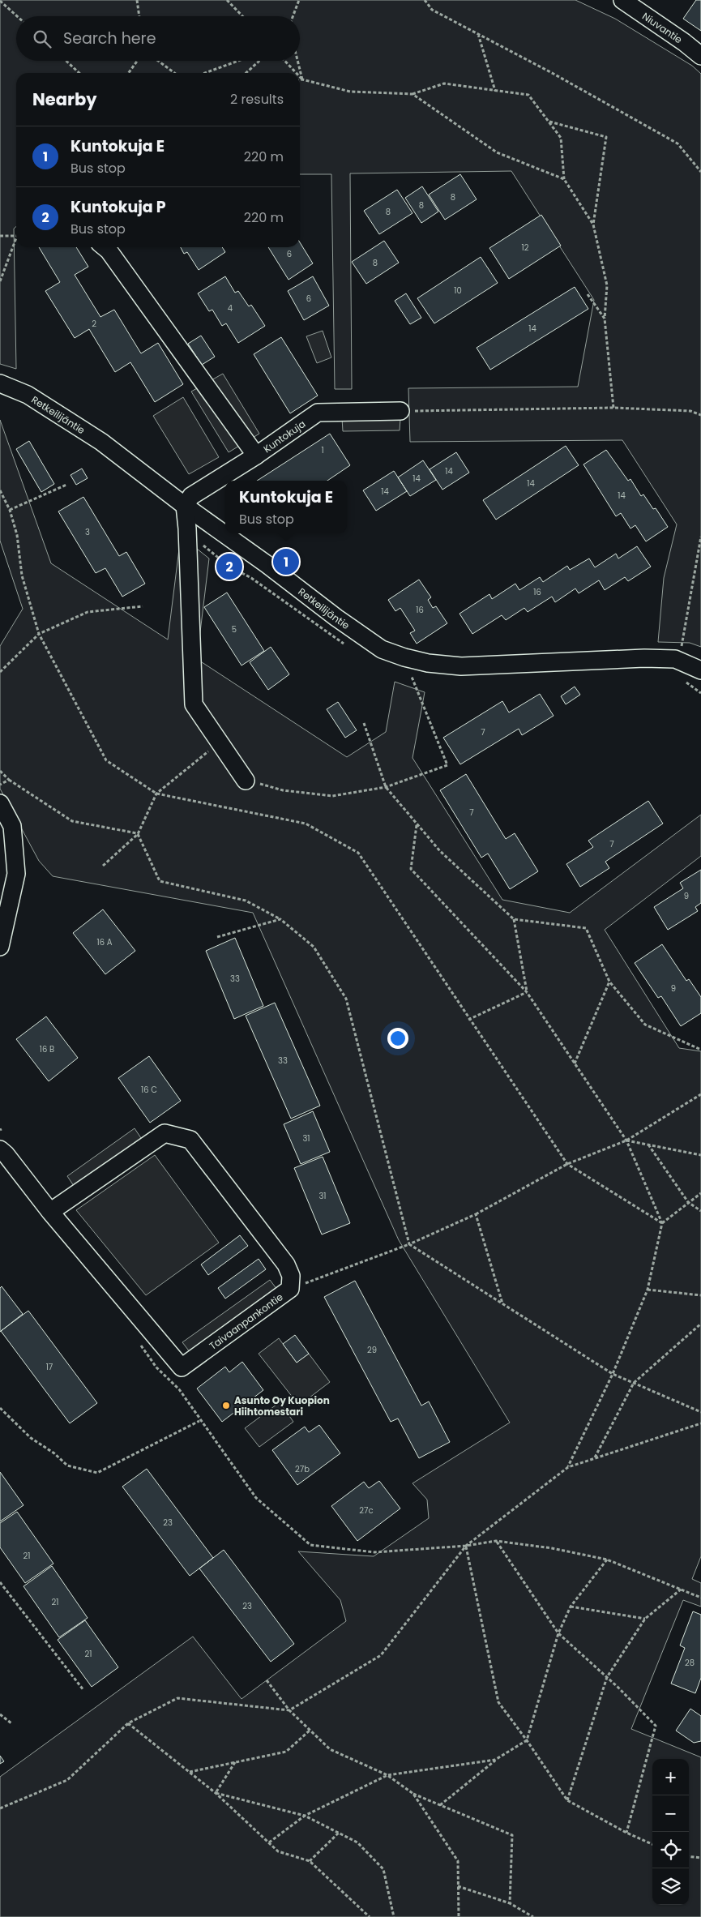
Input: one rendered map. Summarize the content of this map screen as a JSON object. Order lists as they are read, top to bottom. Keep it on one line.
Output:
{"streets":{"street":["Niuvantie","Retkeilijäntie","Kuntokuja","Taivaanpankontie"]},"crossings":[["Retkeilijäntie","Kuntokuja"]],"places":["Asunto Oy Kuopion Hiihtomestari"],"house_numbers":["8","8","8","12","6","8","10","6","4","2","14","1","14","14","14","14","14","3","16","16","5","7","7","7","9","16 A","33","9","16 B","33","16 C","31","31","29","17","27b","27c","23","21","21","23","21","28"],"page":{"search":"Search here","heading":["Nearby","2 results"],"list":[{"mark":"1","name":"Kuntokuja E","note":"Bus stop","value":"220 m"},{"mark":"2","name":"Kuntokuja P","note":"Bus stop","value":"220 m"}],"popup":["Kuntokuja E","Bus stop"],"pins":["1","2"],"map_buttons":["+","−"]}}
